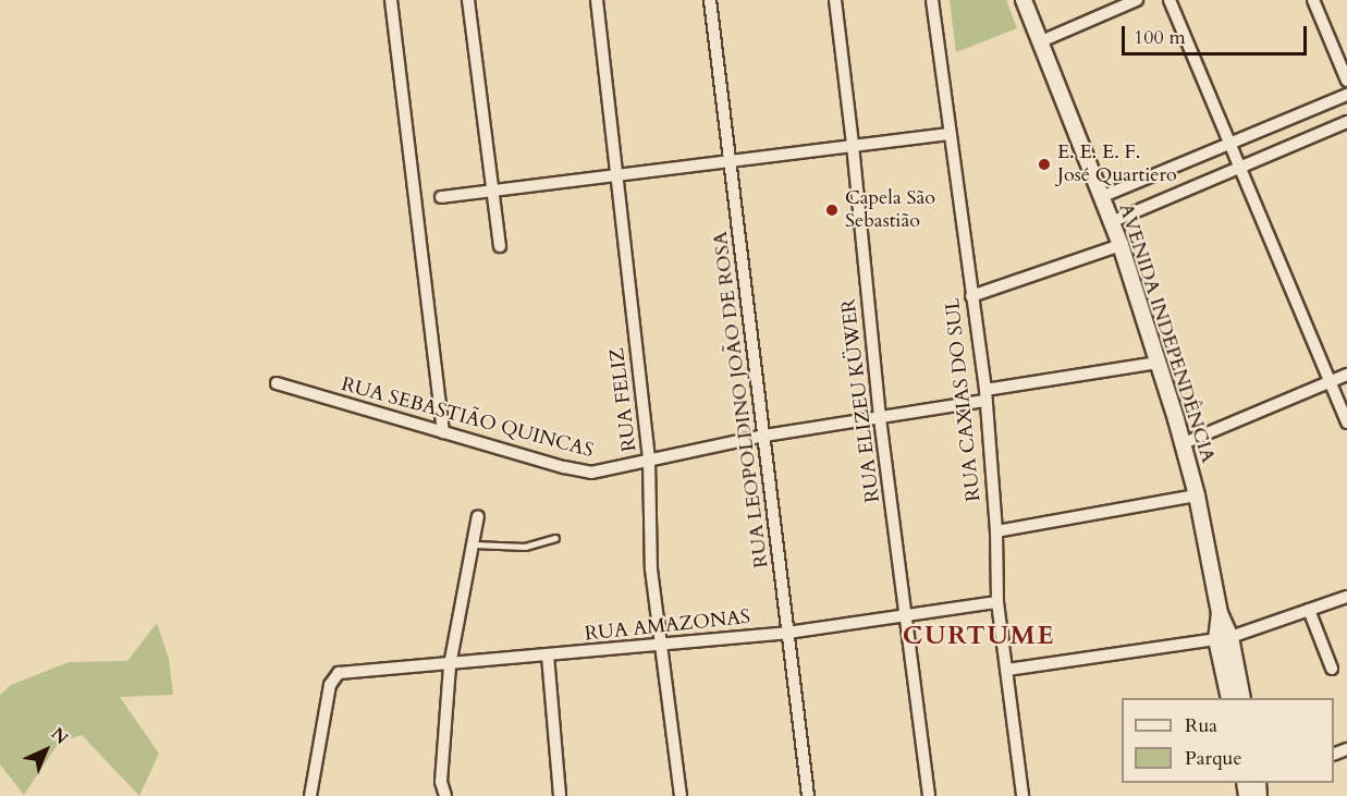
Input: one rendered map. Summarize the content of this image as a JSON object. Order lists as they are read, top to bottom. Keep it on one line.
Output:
{"streets":{"street":["AVENIDA INDEPENDÊNCIA","RUA FELIZ","RUA LEOPOLDINO JOÃO DE ROSA","RUA CAXIAS DO SUL","RUA ELIZEU KÜWER","RUA SEBASTIÃO QUINCAS","RUA AMAZONAS"]},"crossings":[["AVENIDA INDEPENDÊNCIA","RUA SEBASTIÃO QUINCAS"],["RUA FELIZ","RUA SEBASTIÃO QUINCAS"],["RUA FELIZ","RUA AMAZONAS"],["RUA LEOPOLDINO JOÃO DE ROSA","RUA SEBASTIÃO QUINCAS"],["RUA LEOPOLDINO JOÃO DE ROSA","RUA AMAZONAS"],["RUA CAXIAS DO SUL","RUA SEBASTIÃO QUINCAS"],["RUA CAXIAS DO SUL","RUA AMAZONAS"],["RUA ELIZEU KÜWER","RUA SEBASTIÃO QUINCAS"],["RUA ELIZEU KÜWER","RUA AMAZONAS"]],"districts":["CURTUME"],"places":["E. E. E. F. José Quartiero","Capela São Sebastião"],"legend":["Rua","Parque"],"scale_bar":"100 m","north":"top right"}
